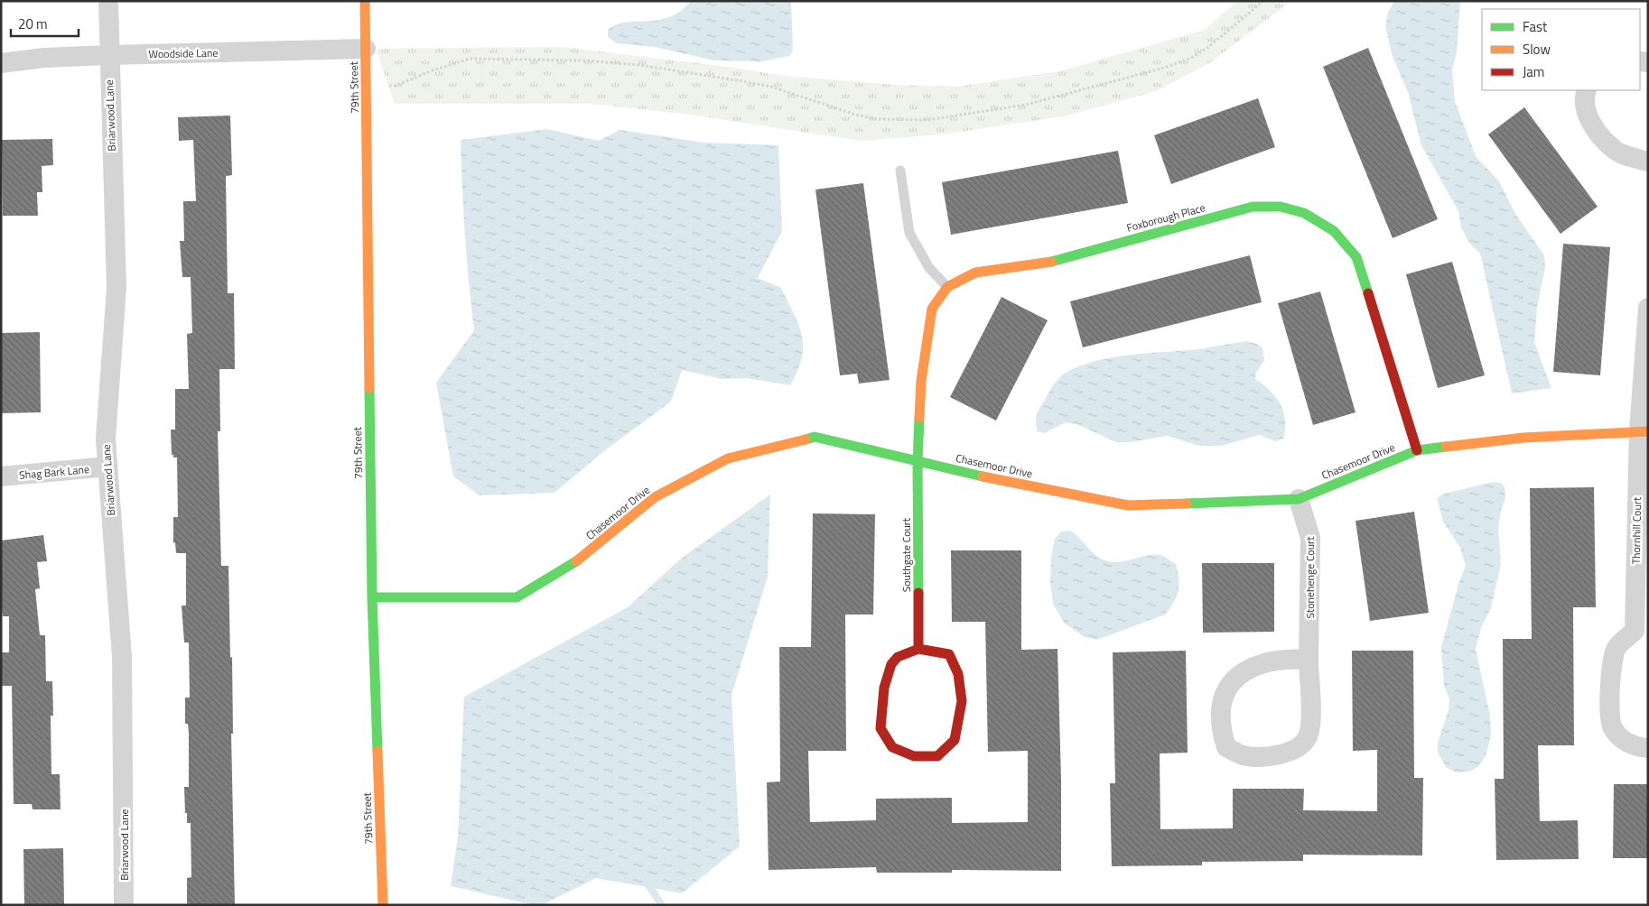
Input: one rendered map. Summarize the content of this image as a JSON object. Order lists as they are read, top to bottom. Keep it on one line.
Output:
{"streets":{"street":["Woodside Lane","79th Street","Briarwood Lane","Foxborough Place","Chasemoor Drive","Shag Bark Lane","Thornhill Court","Southgate Court","Stonehenge Court"]},"crossings":[["Woodside Lane","79th Street"],["Woodside Lane","Briarwood Lane"],["79th Street","Chasemoor Drive"],["Briarwood Lane","Shag Bark Lane"],["Foxborough Place","Chasemoor Drive"],["Foxborough Place","Southgate Court"],["Chasemoor Drive","Thornhill Court"],["Chasemoor Drive","Southgate Court"],["Chasemoor Drive","Stonehenge Court"]],"legend":["Fast","Slow","Jam"],"scale_bar":"20 m"}
